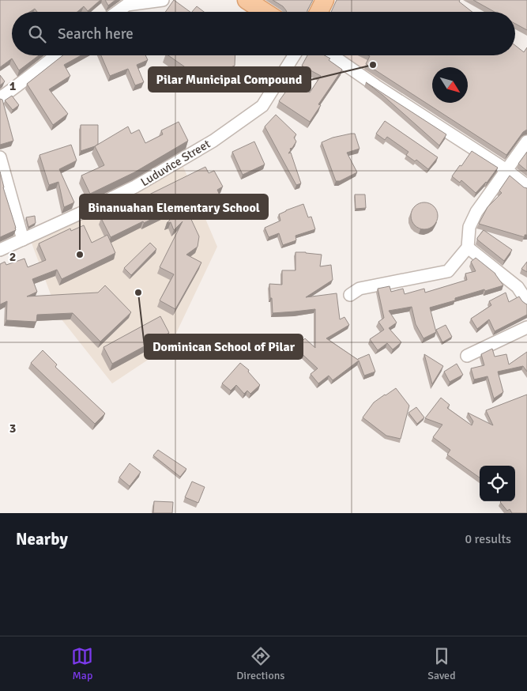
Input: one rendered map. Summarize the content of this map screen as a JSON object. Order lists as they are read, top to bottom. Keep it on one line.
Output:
{"streets":{"street":["Luduvice Street"]},"places":["Pilar Municipal Compound","Binanuahan Elementary School","Dominican School of Pilar"],"north":"bottom right","page":{"search":"Search here","heading":["Nearby","0 results"],"nav":["Map","Directions","Saved"]},"grid":{"rows":["1","2","3"]}}
